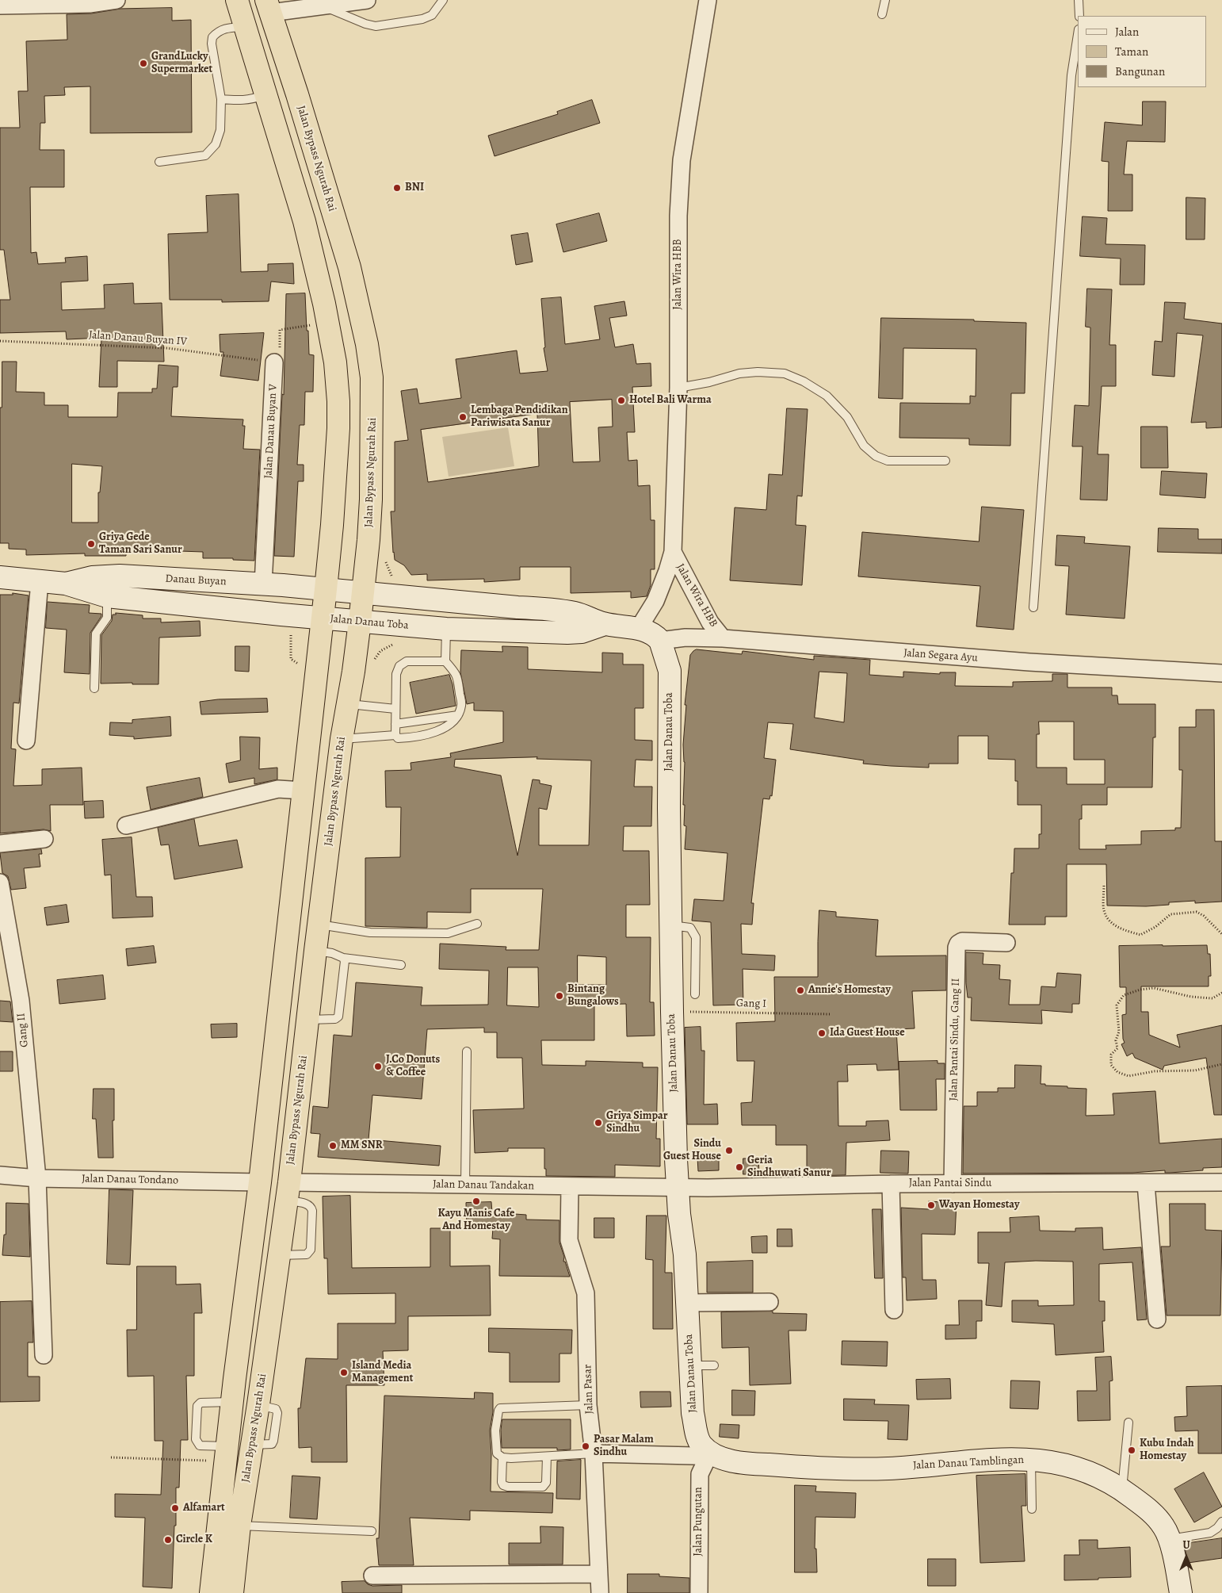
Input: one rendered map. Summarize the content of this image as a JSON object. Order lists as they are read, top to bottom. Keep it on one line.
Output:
{"streets":{"highway":["Jalan Bypass Ngurah Rai"],"street":["Jalan Wira HBB","Jalan Danau Buyan V","Danau Buyan","Jalan Danau Toba","Jalan Segara Ayu","Gang II","Jalan Pantai Sindu, Gang II","Jalan Danau Tondano","Jalan Pantai Sindu","Jalan Danau Tandakan","Jalan Pasar","Jalan Danau Tamblingan","Jalan Pungutan"],"path":["Jalan Danau Buyan IV","Gang I"]},"crossings":[["Jalan Bypass Ngurah Rai","Danau Buyan"],["Jalan Bypass Ngurah Rai","Jalan Danau Toba"],["Jalan Bypass Ngurah Rai","Jalan Danau Tondano"],["Jalan Bypass Ngurah Rai","Jalan Danau Tandakan"],["Jalan Wira HBB","Jalan Danau Toba"],["Jalan Wira HBB","Jalan Segara Ayu"],["Jalan Danau Buyan IV","Jalan Danau Buyan V"],["Jalan Danau Buyan V","Danau Buyan"],["Danau Buyan","Jalan Danau Toba"],["Jalan Danau Toba","Jalan Segara Ayu"],["Jalan Danau Toba","Gang I"],["Jalan Danau Toba","Jalan Pantai Sindu"],["Jalan Danau Toba","Jalan Danau Tandakan"],["Jalan Danau Toba","Jalan Danau Tamblingan"],["Jalan Danau Toba","Jalan Pungutan"],["Gang II","Jalan Danau Tondano"],["Jalan Pantai Sindu, Gang II","Jalan Pantai Sindu"],["Jalan Pantai Sindu","Jalan Danau Tandakan"],["Jalan Danau Tandakan","Jalan Pasar"],["Jalan Danau Tamblingan","Jalan Pungutan"]],"places":["GrandLucky Supermarket","BNI","Hotel Bali Warma","Lembaga Pendidikan Pariwisata Sanur","Griya Gede Taman Sari Sanur","Annie's Homestay","Bintang Bungalows","Ida Guest House","J.Co Donuts & Coffee","Griya Simpar Sindhu","MM SNR","Sindu Guest House","Geria Sindhuwati Sanur","Kayu Manis Cafe And Homestay","Wayan Homestay","Island Media Management","Pasar Malam Sindhu","Kubu Indah Homestay","Alfamart","Circle K"],"legend":["Jalan","Taman","Bangunan"],"north":"top"}
